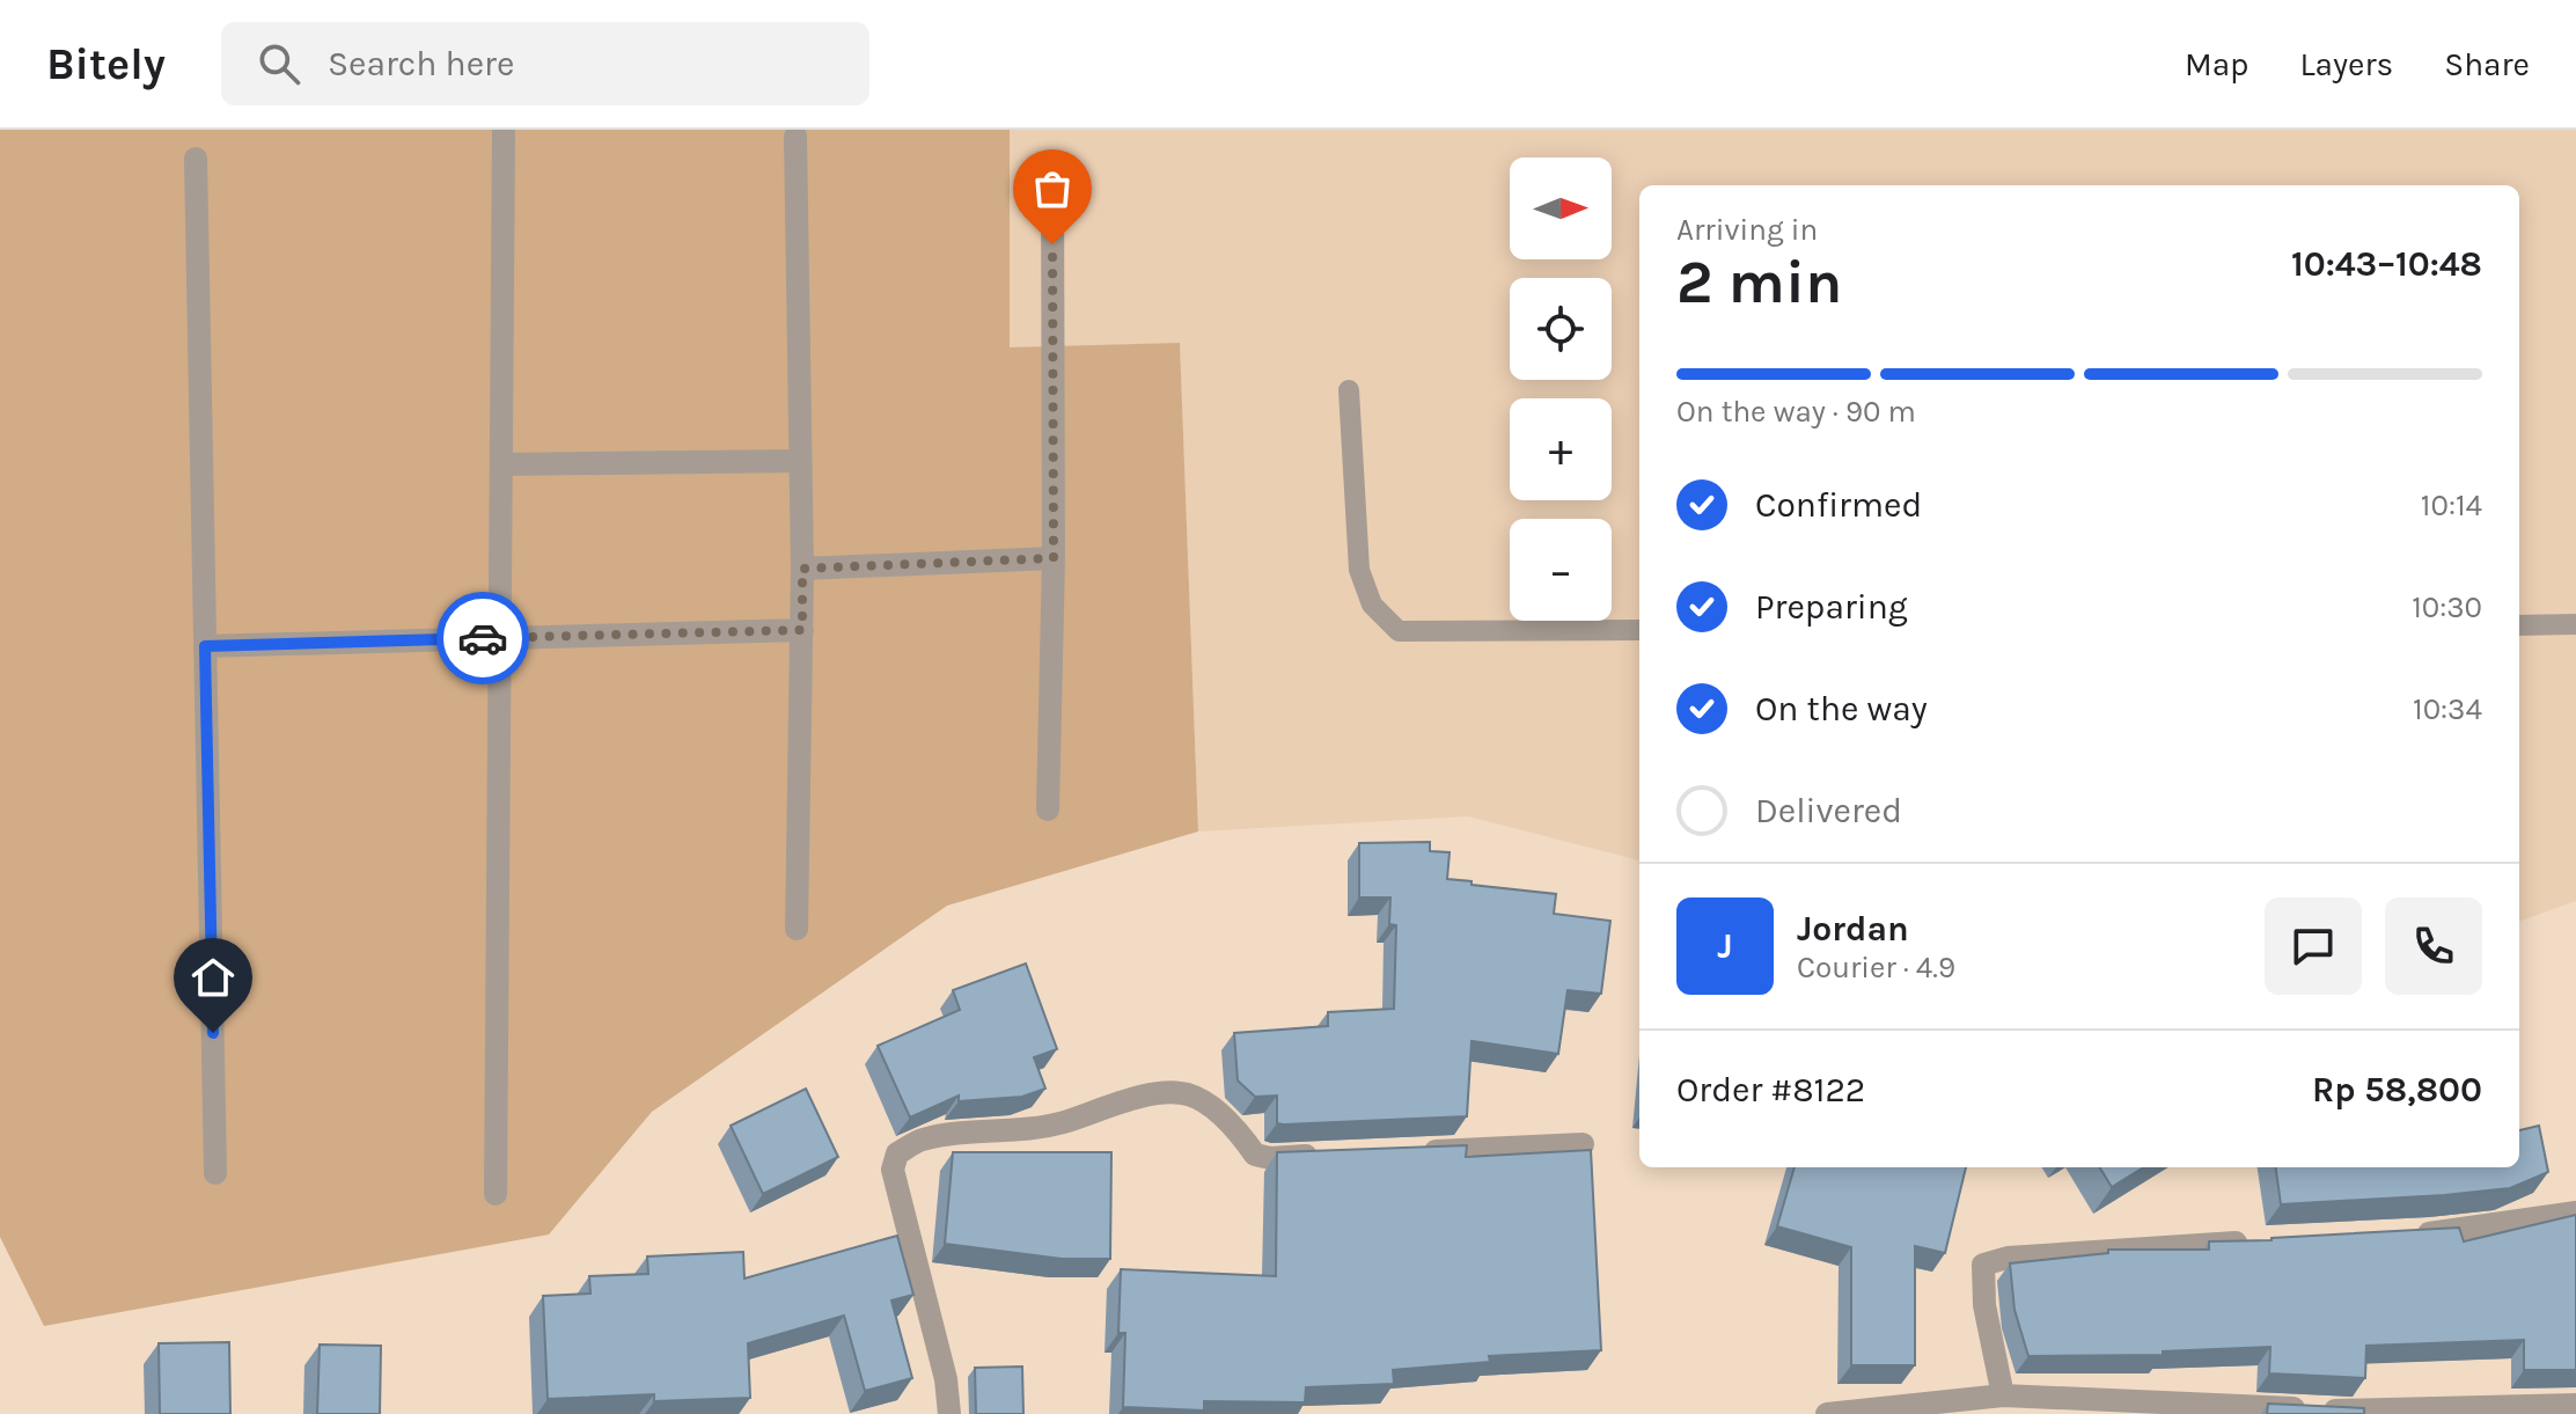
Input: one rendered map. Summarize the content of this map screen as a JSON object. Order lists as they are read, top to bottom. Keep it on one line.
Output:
{"north":"right","page":{"header":"Bitely","search":"Search here","nav":["Map","Layers","Share"],"map_buttons":["+","−"],"heading":["2 min","Arriving in","10:43–10:48"],"panel":["Jordan","Courier · 4.9","Order #8122","Rp 58,800"],"bar":"On the way · 90 m","list":[["Confirmed","10:14"],["Preparing","10:30"],["On the way","10:34"],"Delivered"],"round":"J"}}
